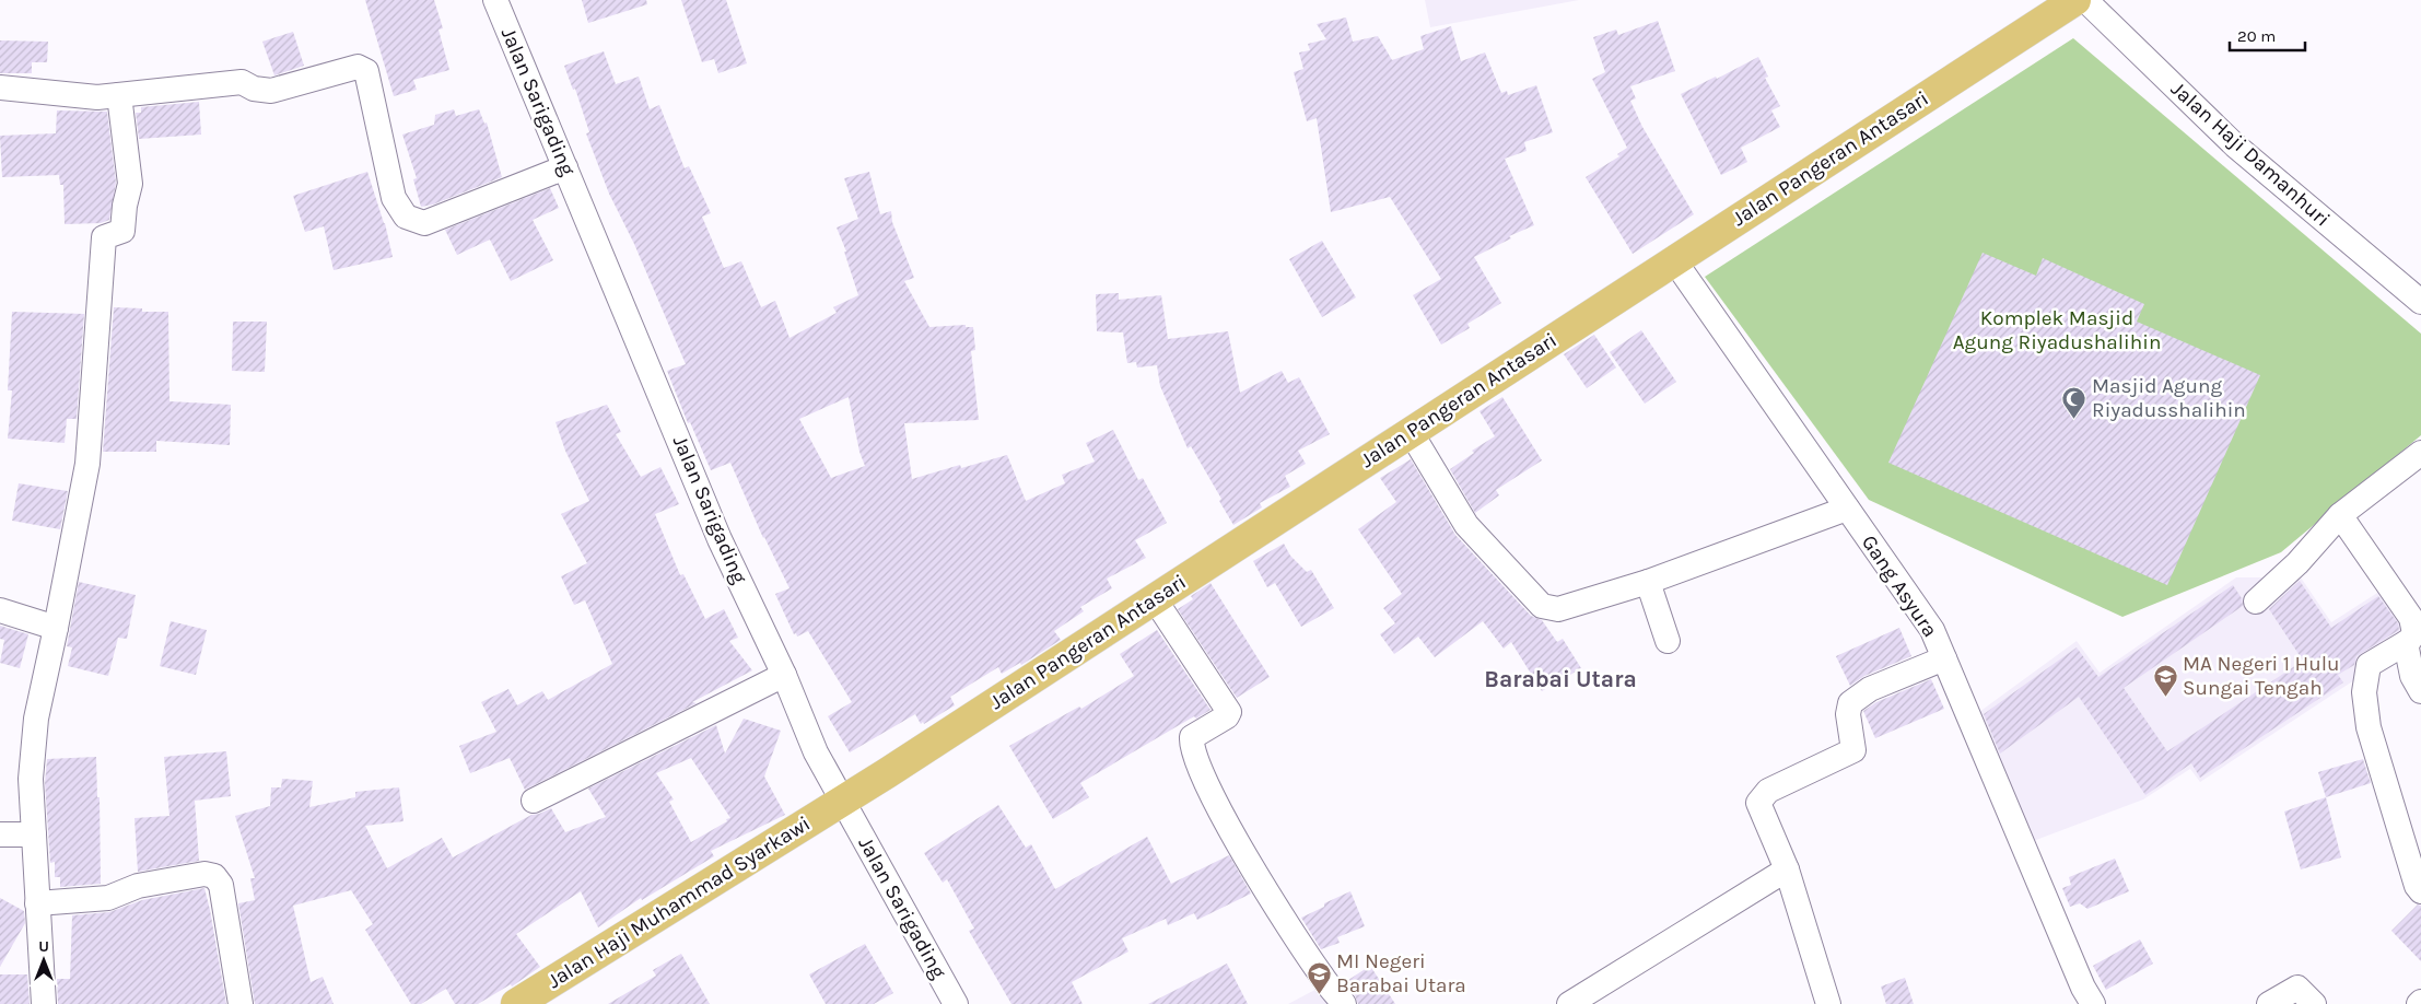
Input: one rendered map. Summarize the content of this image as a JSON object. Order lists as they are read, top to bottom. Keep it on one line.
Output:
{"streets":{"main road":["Jalan Pangeran Antasari","Jalan Haji Muhammad Syarkawi"],"street":["Jalan Sarigading","Jalan Haji Damanhuri","Gang Asyura"]},"crossings":[["Jalan Sarigading","Jalan Pangeran Antasari"],["Jalan Sarigading","Jalan Haji Muhammad Syarkawi"],["Jalan Pangeran Antasari","Gang Asyura"],["Jalan Pangeran Antasari","Jalan Haji Muhammad Syarkawi"]],"districts":["Barabai Utara"],"parks":["Komplek Masjid Agung Riyadushalihin"],"places":{"mosque":["Masjid Agung Riyadusshalihin"],"school or university":["MA Negeri 1 Hulu Sungai Tengah","MI Negeri Barabai Utara"]},"scale_bar":"20 m","north":"top"}
